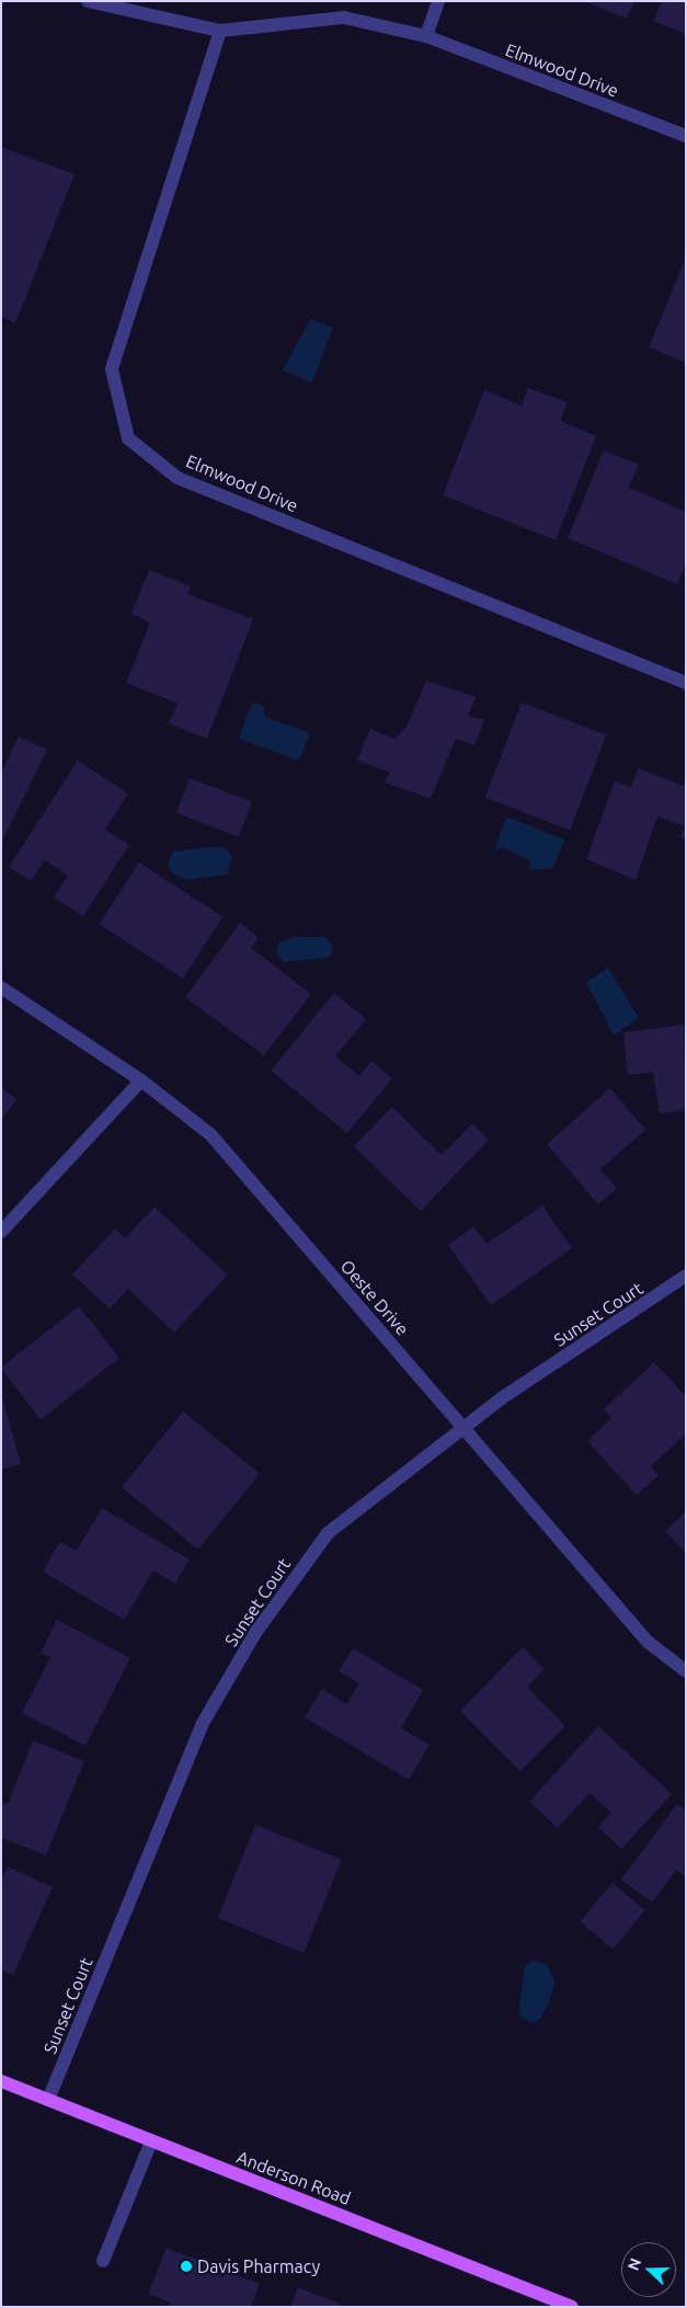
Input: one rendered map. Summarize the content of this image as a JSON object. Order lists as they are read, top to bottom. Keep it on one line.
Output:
{"streets":{"main road":["Anderson Road"],"street":["Elmwood Drive","Oeste Drive","Sunset Court"]},"crossings":[["Oeste Drive","Sunset Court"],["Sunset Court","Anderson Road"]],"places":["Davis Pharmacy"],"north":"left"}
